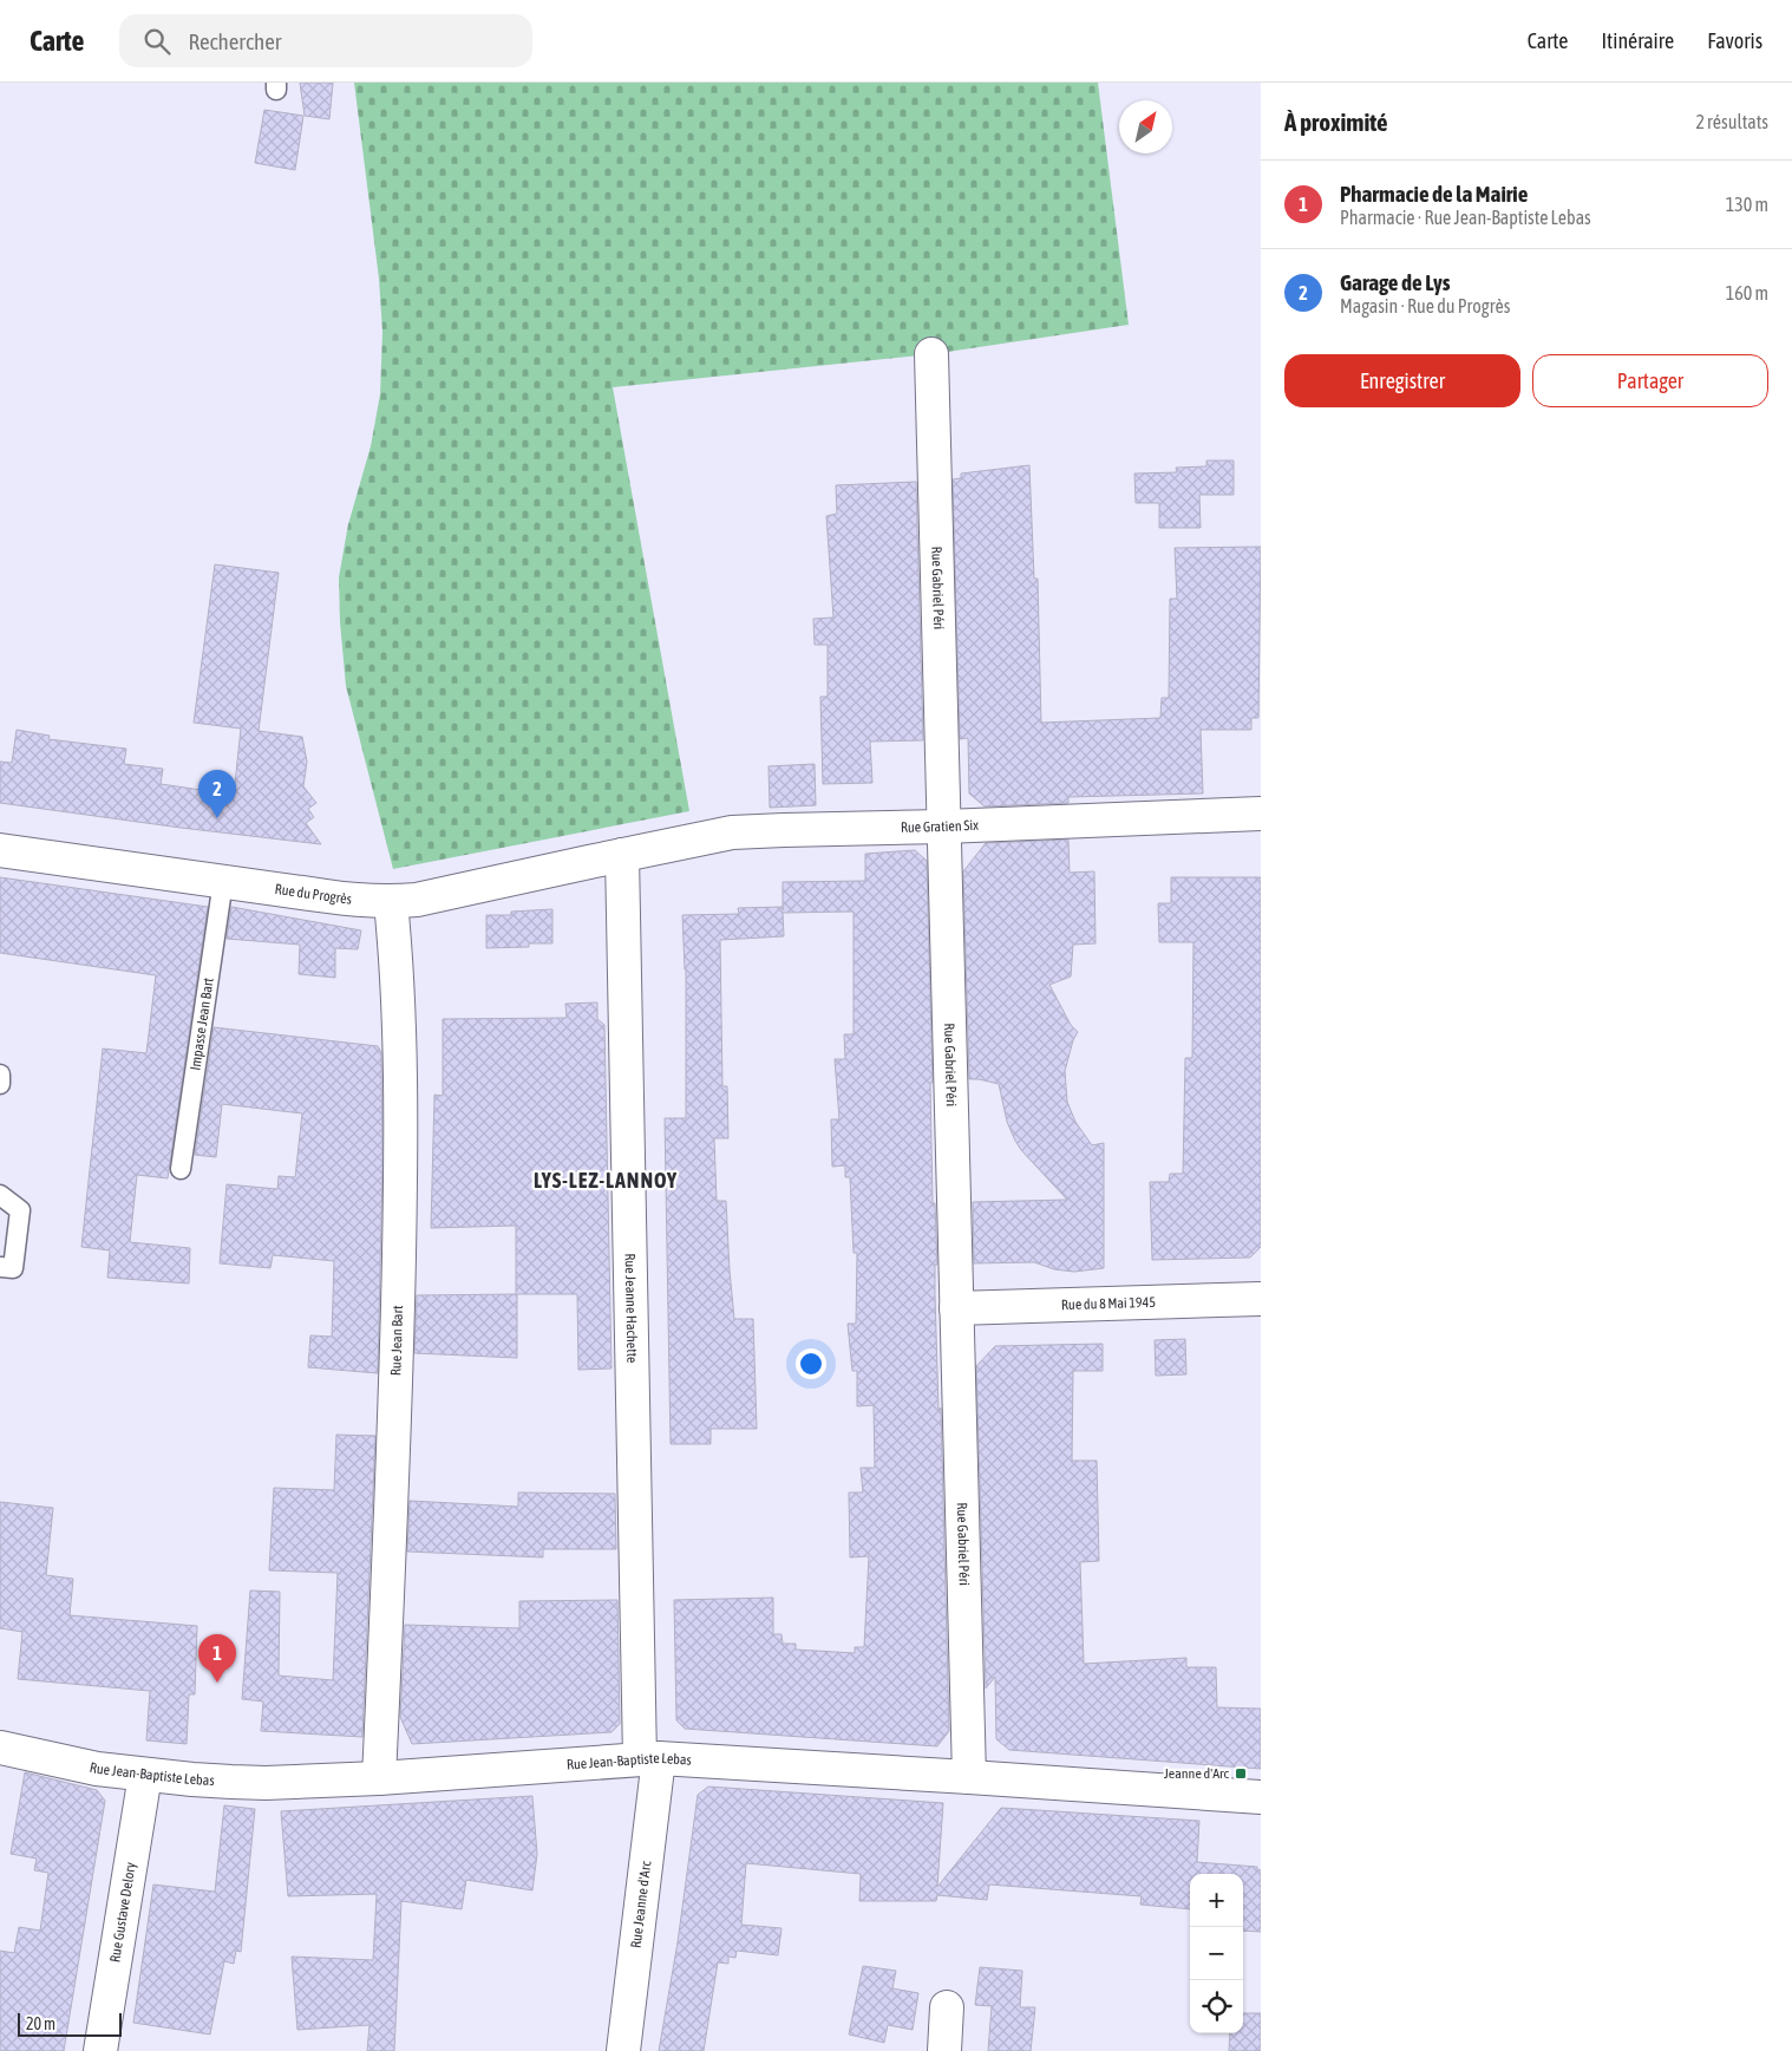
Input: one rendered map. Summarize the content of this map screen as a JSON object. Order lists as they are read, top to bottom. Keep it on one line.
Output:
{"streets":{"street":["Rue Gabriel Péri","Rue Gratien Six","Rue du Progrès","Rue du 8 Mai 1945","Rue Jeanne Hachette","Rue Jean Bart","Rue Jean-Baptiste Lebas","Rue Jeanne d'Arc","Rue Gustave Delory"],"lane":["Impasse Jean Bart"]},"crossings":[["Rue Gabriel Péri","Rue Gratien Six"],["Rue Gabriel Péri","Rue du 8 Mai 1945"],["Rue Gabriel Péri","Rue Jean-Baptiste Lebas"],["Rue Gratien Six","Rue du Progrès"],["Rue Gratien Six","Rue Jeanne Hachette"],["Rue du Progrès","Impasse Jean Bart"],["Rue du Progrès","Rue Jeanne Hachette"],["Rue du Progrès","Rue Jean Bart"],["Rue Jeanne Hachette","Rue Jean-Baptiste Lebas"],["Rue Jeanne Hachette","Rue Jeanne d'Arc"],["Rue Jean Bart","Rue Jean-Baptiste Lebas"],["Rue Jean-Baptiste Lebas","Rue Jeanne d'Arc"],["Rue Jean-Baptiste Lebas","Rue Gustave Delory"]],"districts":["LYS-LEZ-LANNOY"],"places":{"transit":["Jeanne d'Arc"]},"scale_bar":"20 m","north":"top right","page":{"header":"Carte","search":"Rechercher","nav":["Carte","Itinéraire","Favoris"],"heading":["À proximité","2 résultats"],"list":[{"mark":"1","name":"Pharmacie de la Mairie","note":"Pharmacie · Rue Jean-Baptiste Lebas","value":"130 m"},{"mark":"2","name":"Garage de Lys","note":"Magasin · Rue du Progrès","value":"160 m"}],"buttons":["Enregistrer","Partager"],"pins":["2","1"],"map_buttons":["+","−"],"scale":"20 m"}}
